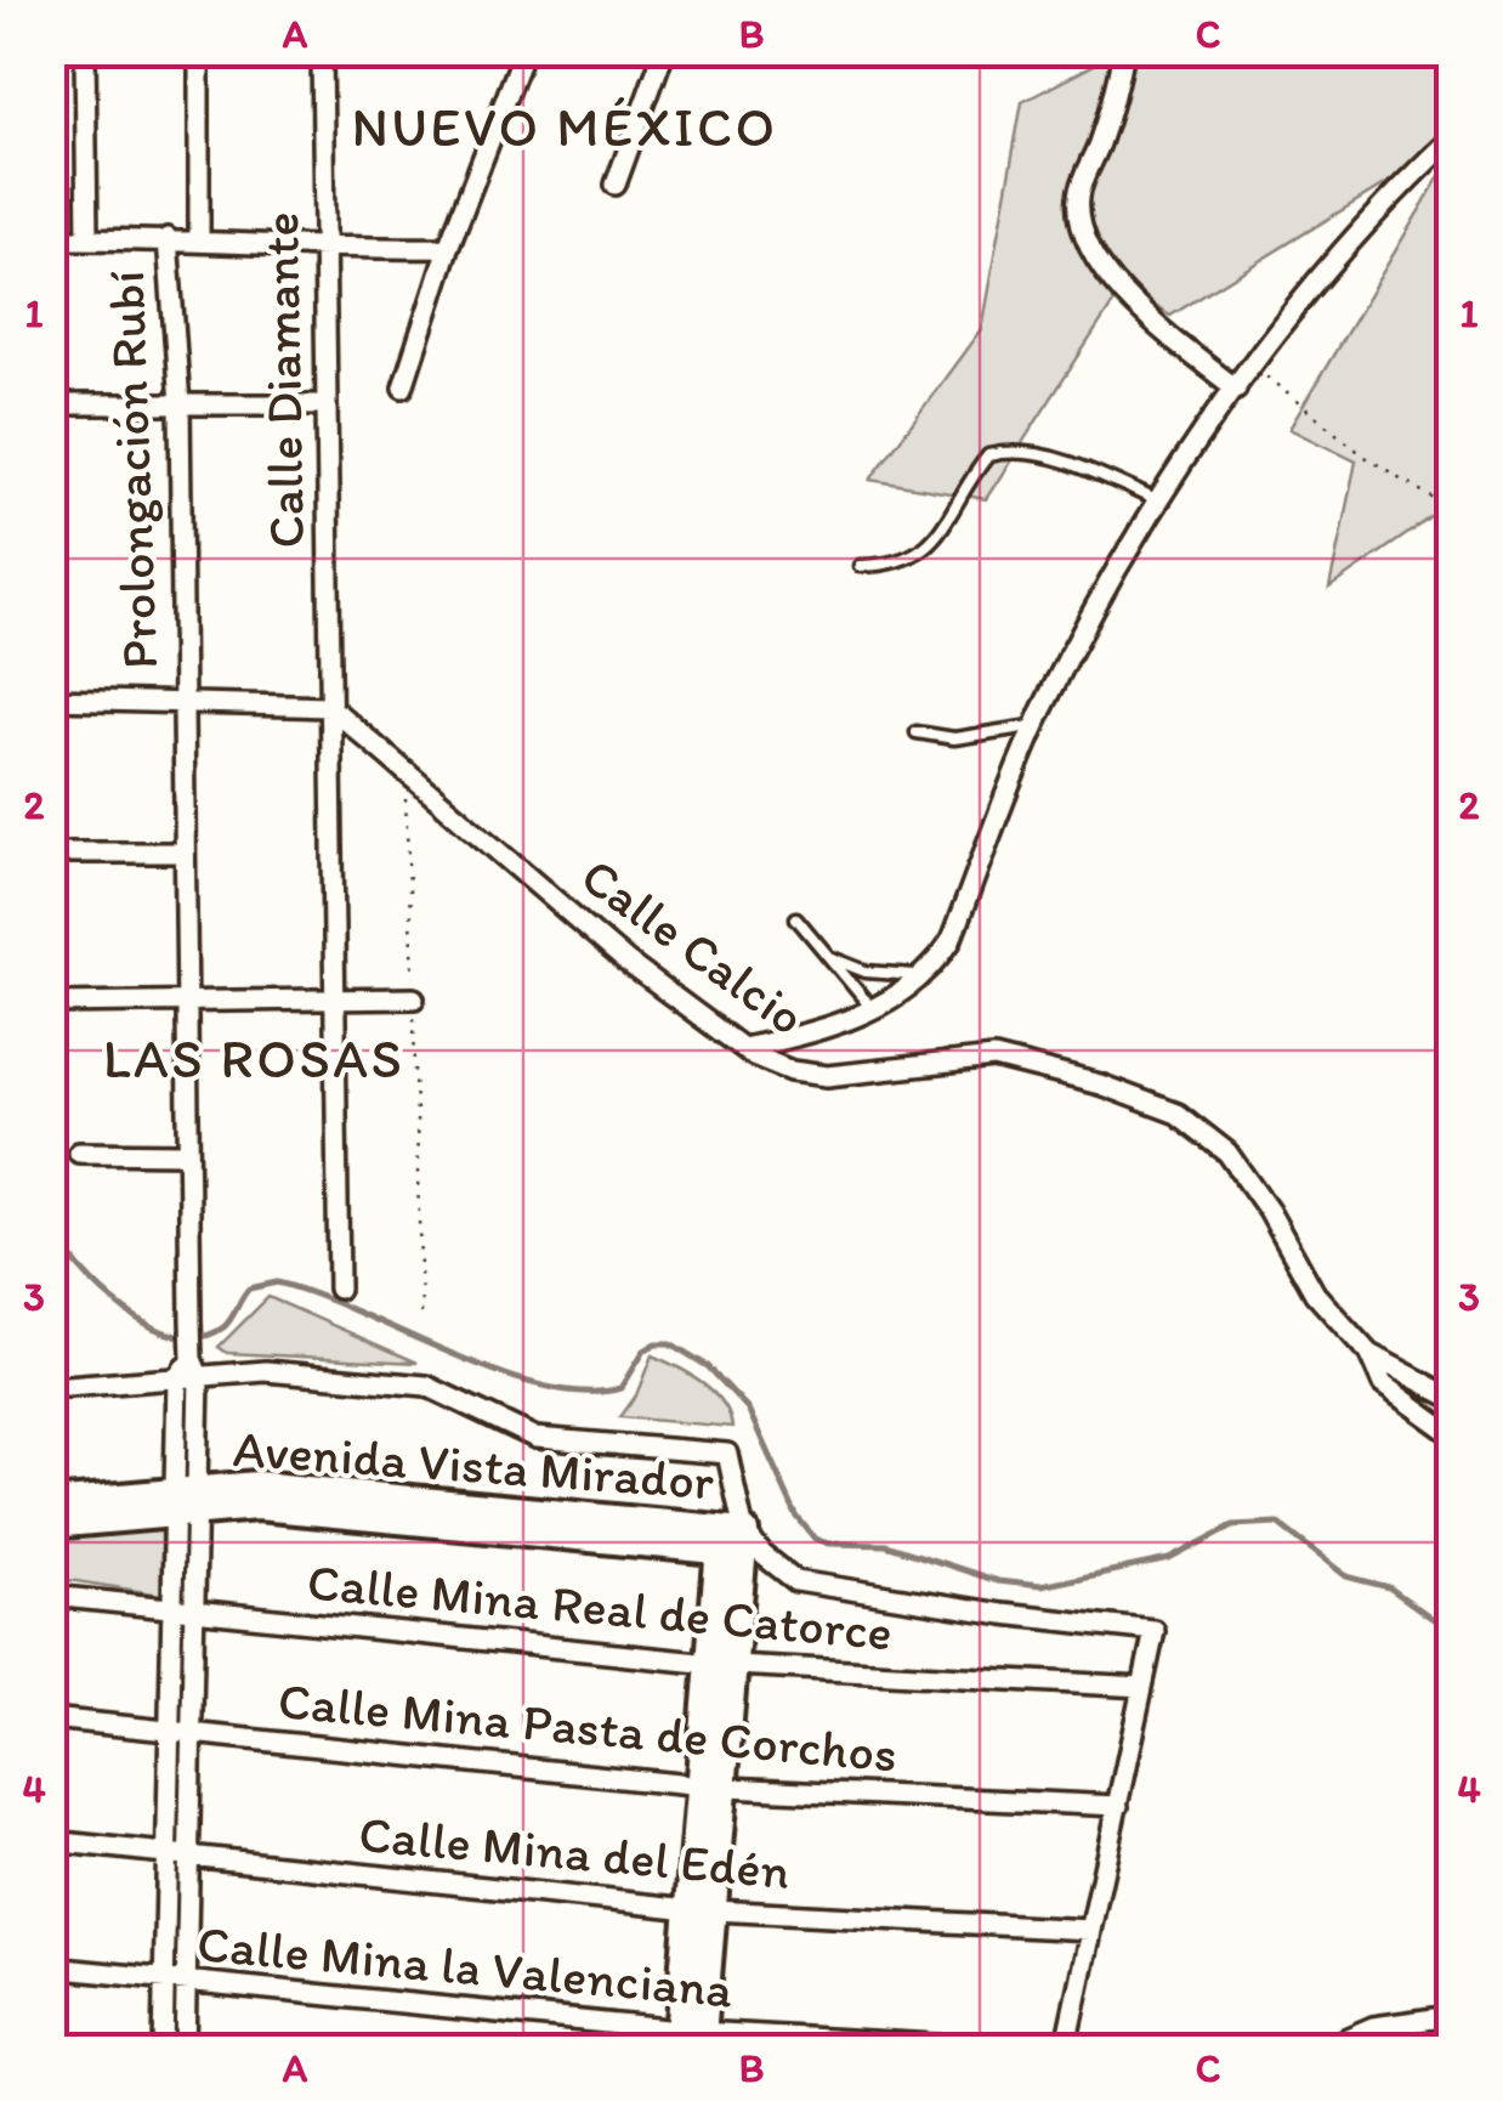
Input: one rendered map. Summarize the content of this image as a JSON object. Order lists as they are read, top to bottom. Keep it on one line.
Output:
{"streets":{"street":["Calle Diamante","Prolongación Rubí","Calle Calcio","Avenida Vista Mirador","Calle Mina Real de Catorce","Calle Mina Pasta de Corchos","Calle Mina del Edén","Calle Mina la Valenciana"]},"crossings":[["Calle Diamante","Calle Calcio"],["Prolongación Rubí","Avenida Vista Mirador"]],"districts":["NUEVO MÉXICO","LAS ROSAS"],"grid":{"columns":["A","B","C"],"rows":["1","2","3","4"]}}
